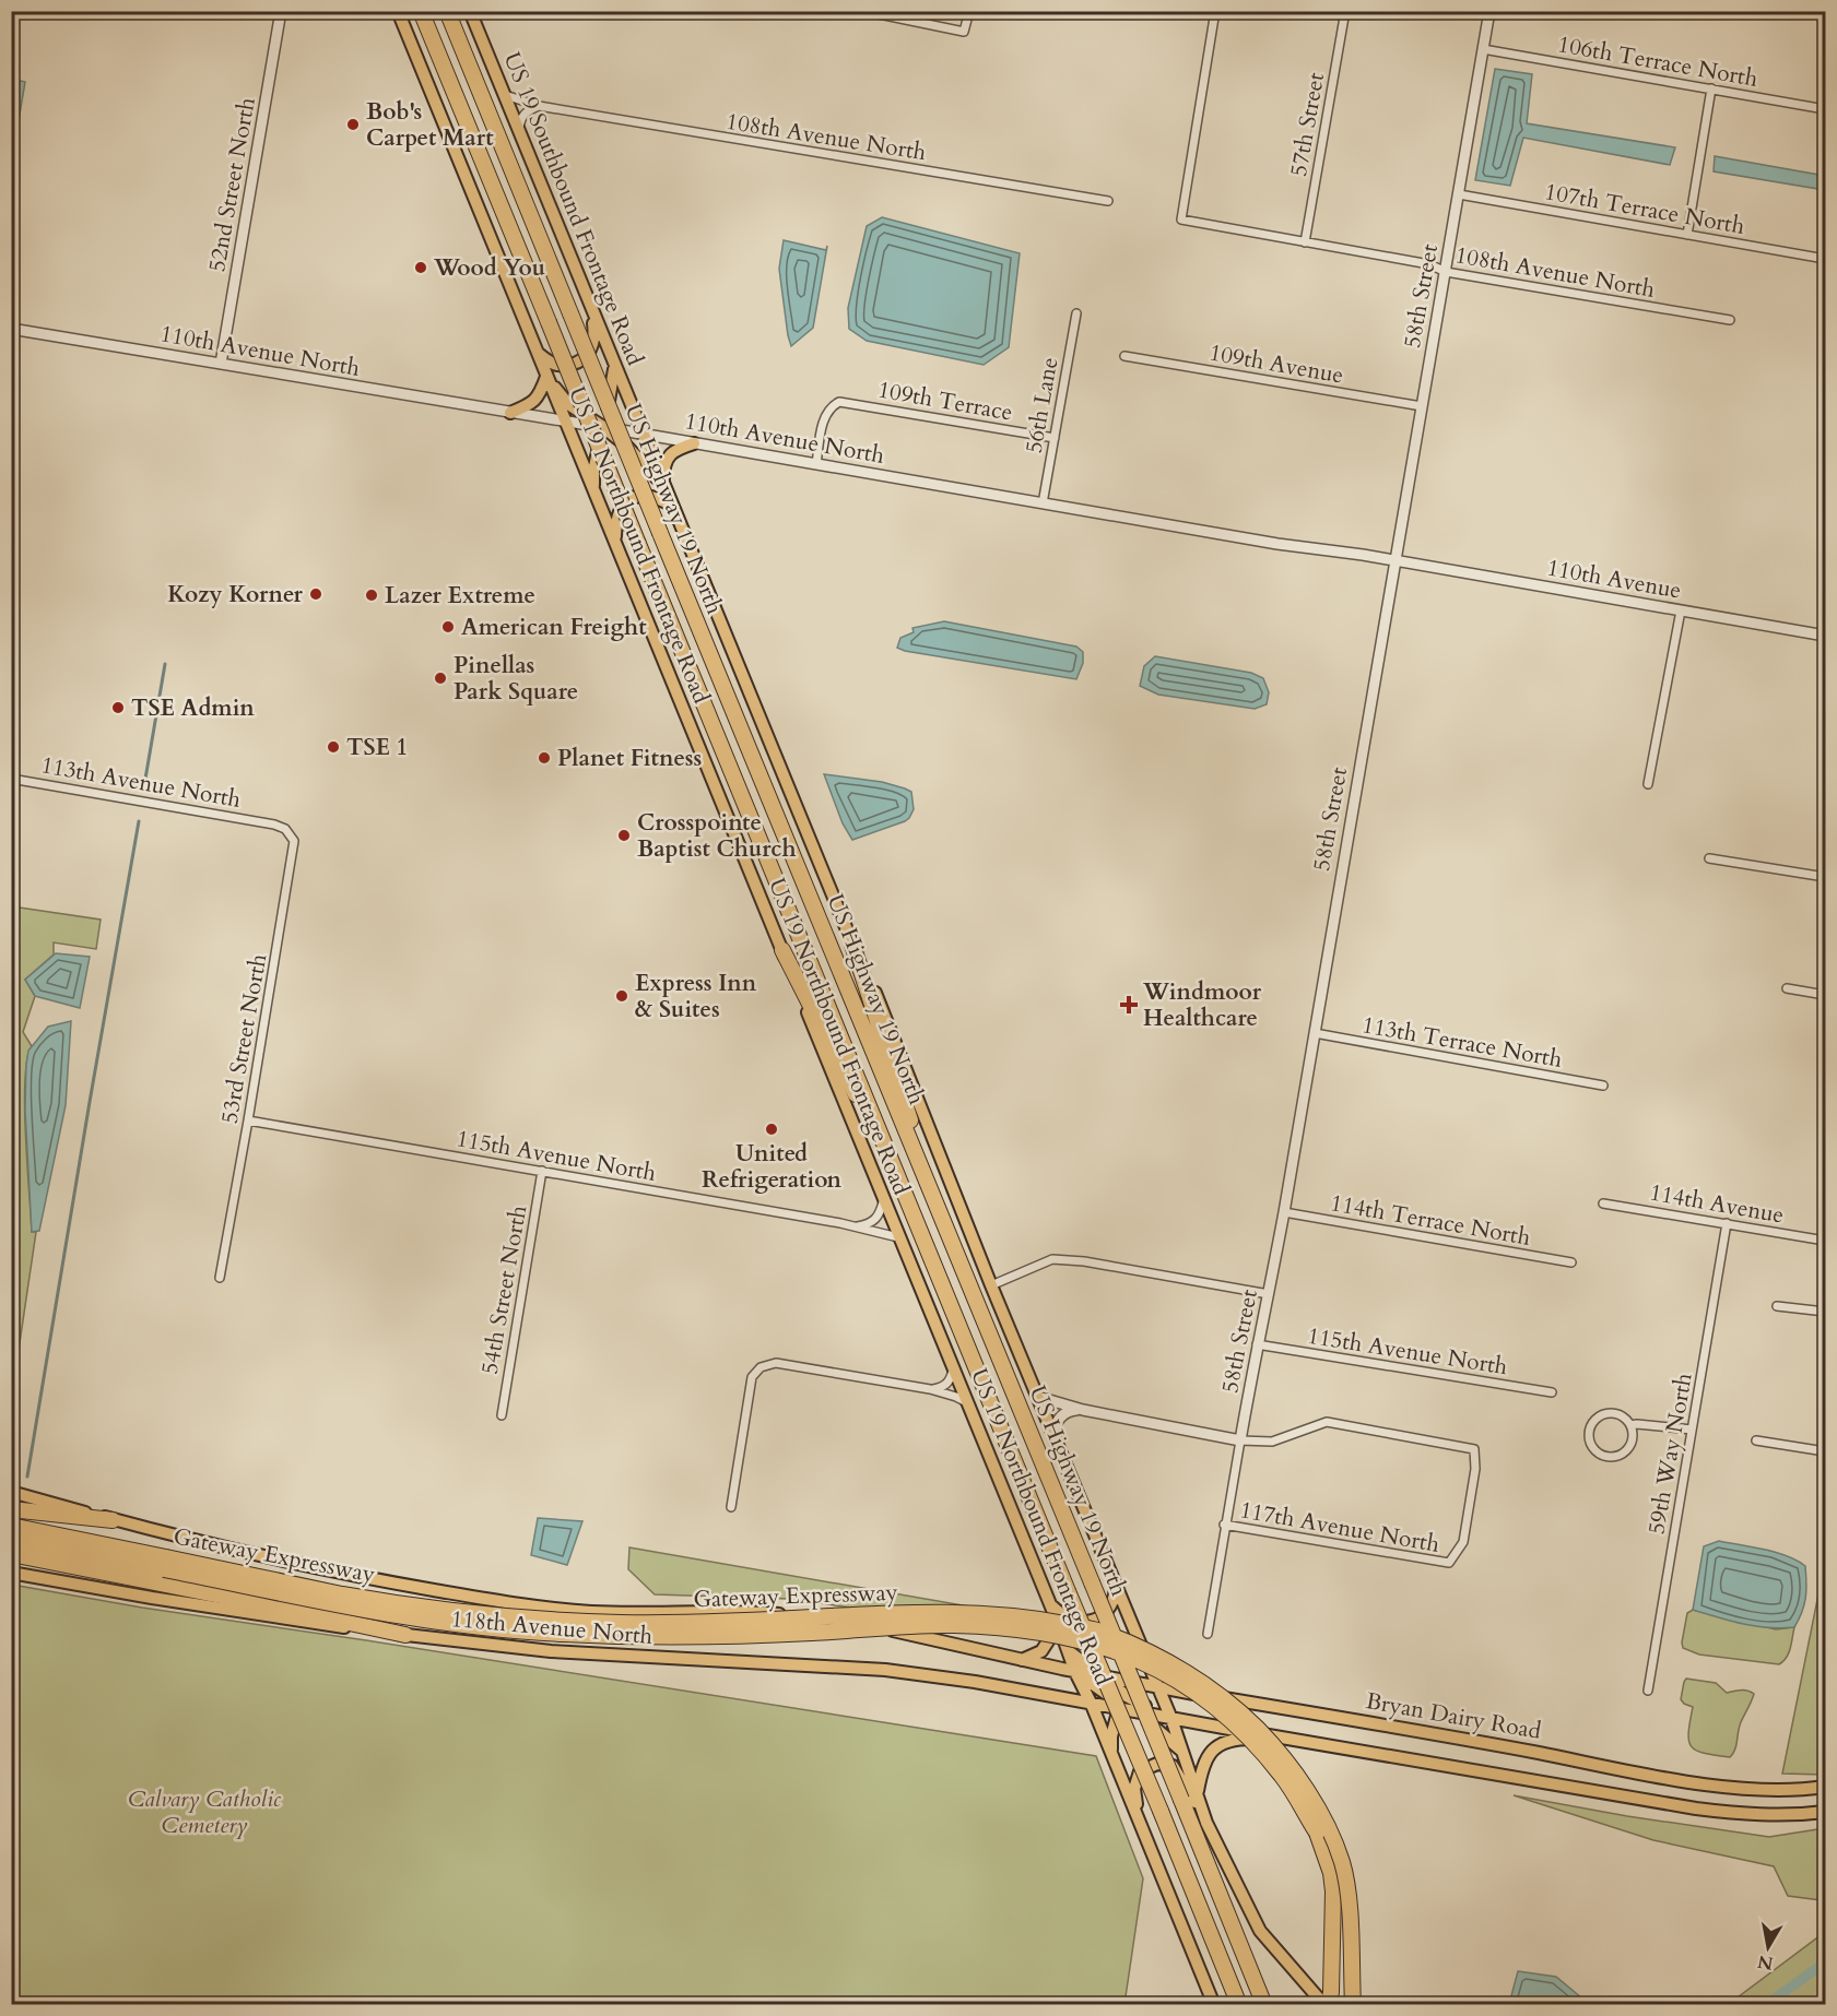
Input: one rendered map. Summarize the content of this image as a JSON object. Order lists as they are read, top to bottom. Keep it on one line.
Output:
{"streets":{"highway":["US Highway 19 North","Gateway Expressway"],"main road":["US 19 Southbound Frontage Road","US 19 Northbound Frontage Road","118th Avenue North","Bryan Dairy Road"],"street":["106th Terrace North","57th Street","108th Avenue North","52nd Street North","107th Terrace North","58th Street","110th Avenue North","109th Avenue","109th Terrace","56th Lane","110th Avenue","113th Avenue North","53rd Street North","113th Terrace North","115th Avenue North","114th Avenue","114th Terrace North","54th Street North","59th Way North","117th Avenue North"]},"crossings":[["106th Terrace North","58th Street"],["57th Street","108th Avenue North"],["108th Avenue North","US 19 Southbound Frontage Road"],["108th Avenue North","58th Street"],["52nd Street North","110th Avenue North"],["US 19 Southbound Frontage Road","110th Avenue North"],["US 19 Southbound Frontage Road","Gateway Expressway"],["US 19 Southbound Frontage Road","Bryan Dairy Road"],["107th Terrace North","58th Street"],["58th Street","110th Avenue North"],["58th Street","109th Avenue"],["58th Street","110th Avenue"],["58th Street","113th Terrace North"],["58th Street","115th Avenue North"],["58th Street","114th Terrace North"],["58th Street","117th Avenue North"],["110th Avenue North","109th Terrace"],["110th Avenue North","56th Lane"],["110th Avenue North","US 19 Northbound Frontage Road"],["110th Avenue North","110th Avenue"],["109th Terrace","56th Lane"],["US 19 Northbound Frontage Road","115th Avenue North"],["US 19 Northbound Frontage Road","118th Avenue North"],["113th Avenue North","53rd Street North"],["53rd Street North","115th Avenue North"],["115th Avenue North","54th Street North"],["114th Avenue","59th Way North"]],"parks":["Calvary Catholic Cemetery"],"places":{"other":["Bob's Carpet Mart","Wood You","Kozy Korner","Lazer Extreme","American Freight","Pinellas Park Square","TSE Admin","TSE 1","Planet Fitness","Crosspointe Baptist Church","Express Inn & Suites","United Refrigeration"],"health":["Windmoor Healthcare"]},"north":"bottom"}
